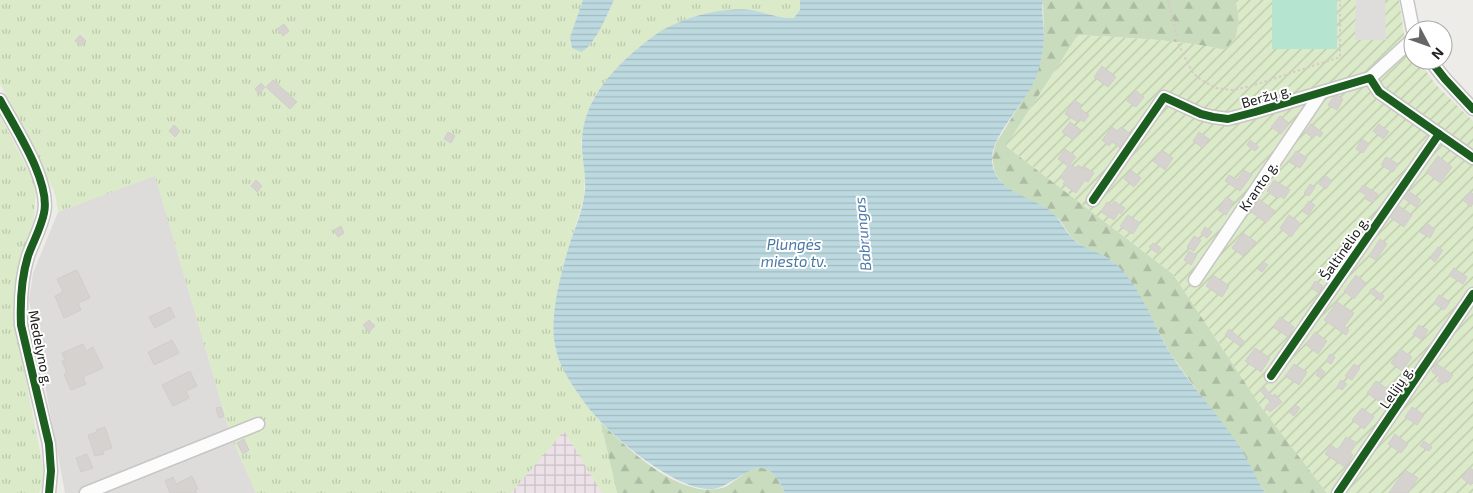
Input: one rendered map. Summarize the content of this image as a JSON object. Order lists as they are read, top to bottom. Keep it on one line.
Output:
{"streets":{"street":["Beržų g.","Kranto g.","Šaltinėlio g.","Medelyno g.","Lelijų g."]},"crossings":[["Beržų g.","Kranto g."]],"water":["Babrungas","Plungės miesto tv."],"north":"bottom right"}
